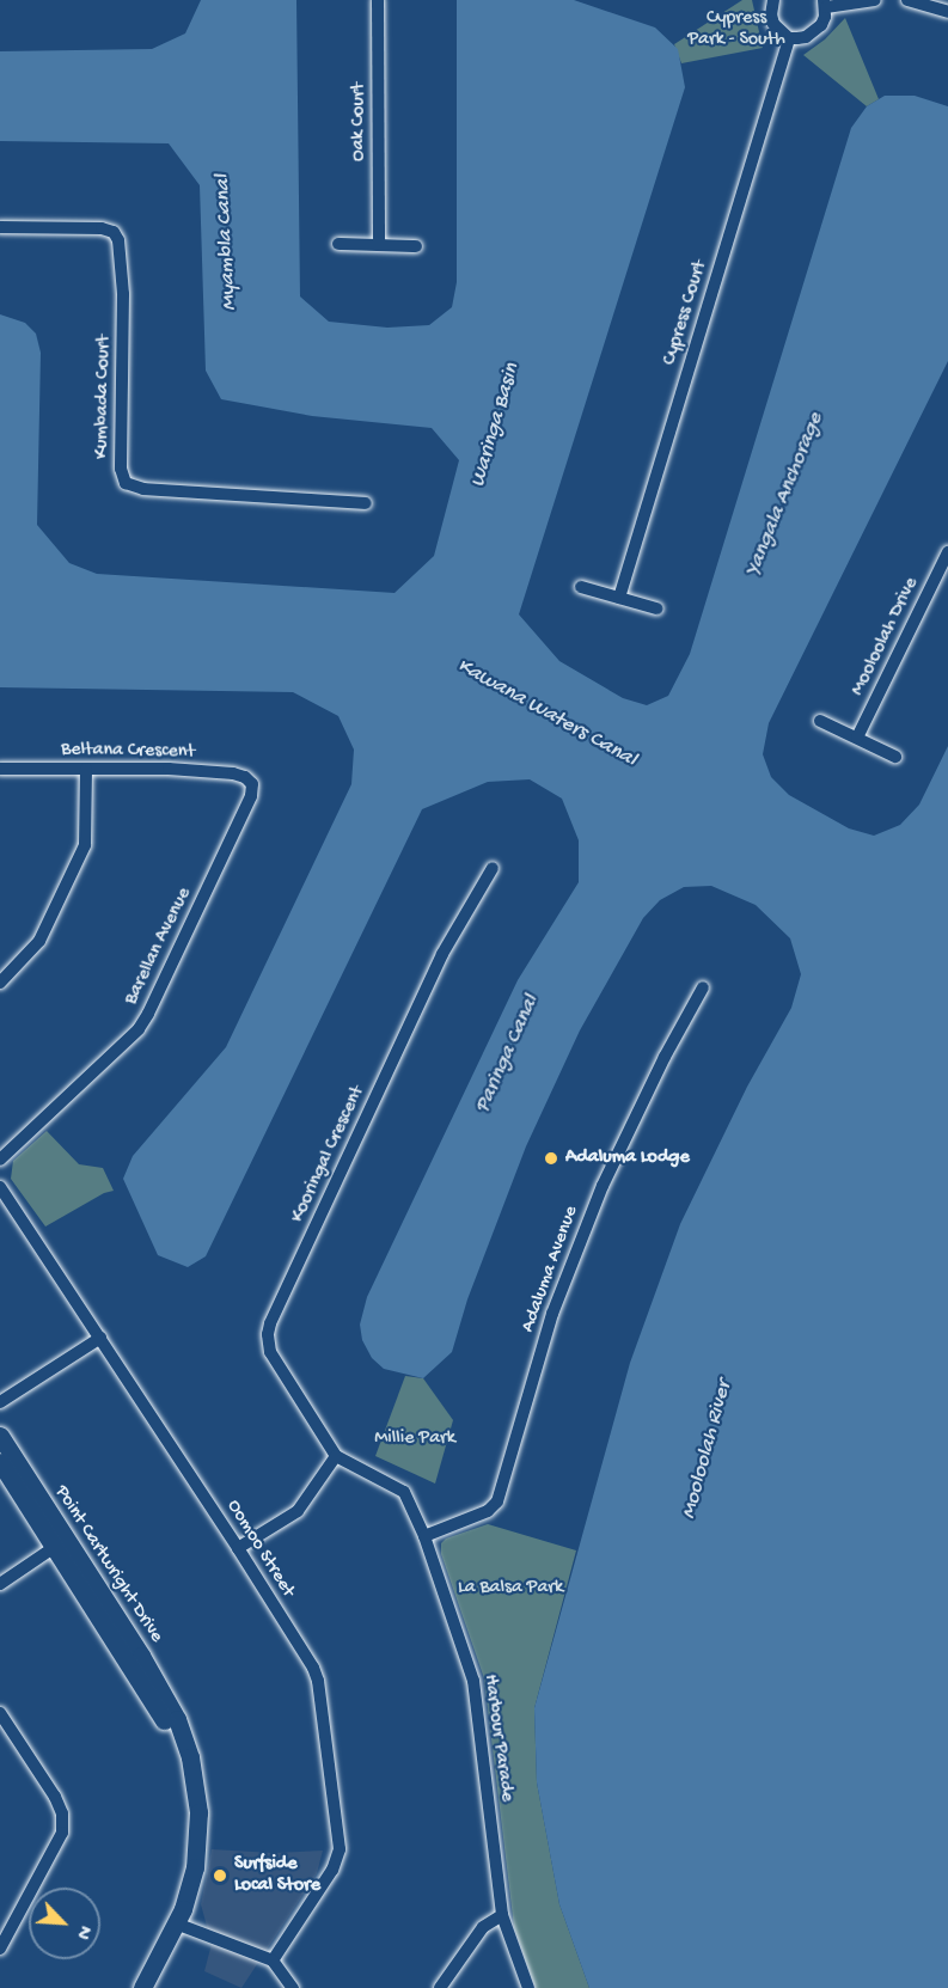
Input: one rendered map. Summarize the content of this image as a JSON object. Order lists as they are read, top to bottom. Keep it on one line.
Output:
{"streets":{"main road":["Point Cartwright Drive"],"street":["Oak Court","Cypress Court","Kumbada Court","Mooloolah Drive","Beltana Crescent","Barellan Avenue","Kooringal Crescent","Adaluma Avenue","Oomoo Street","Harbour Parade"]},"crossings":[["Beltana Crescent","Barellan Avenue"],["Kooringal Crescent","Harbour Parade"],["Adaluma Avenue","Harbour Parade"]],"water":["Myambla Canal","Waringa Basin","Yangala Anchorage","Kawana Waters Canal","Paringa Canal","Mooloolah River"],"parks":["Cypress Park - South","Millie Park","La Balsa Park"],"places":["Adaluma Lodge","Surfside Local Store"],"north":"bottom right"}
